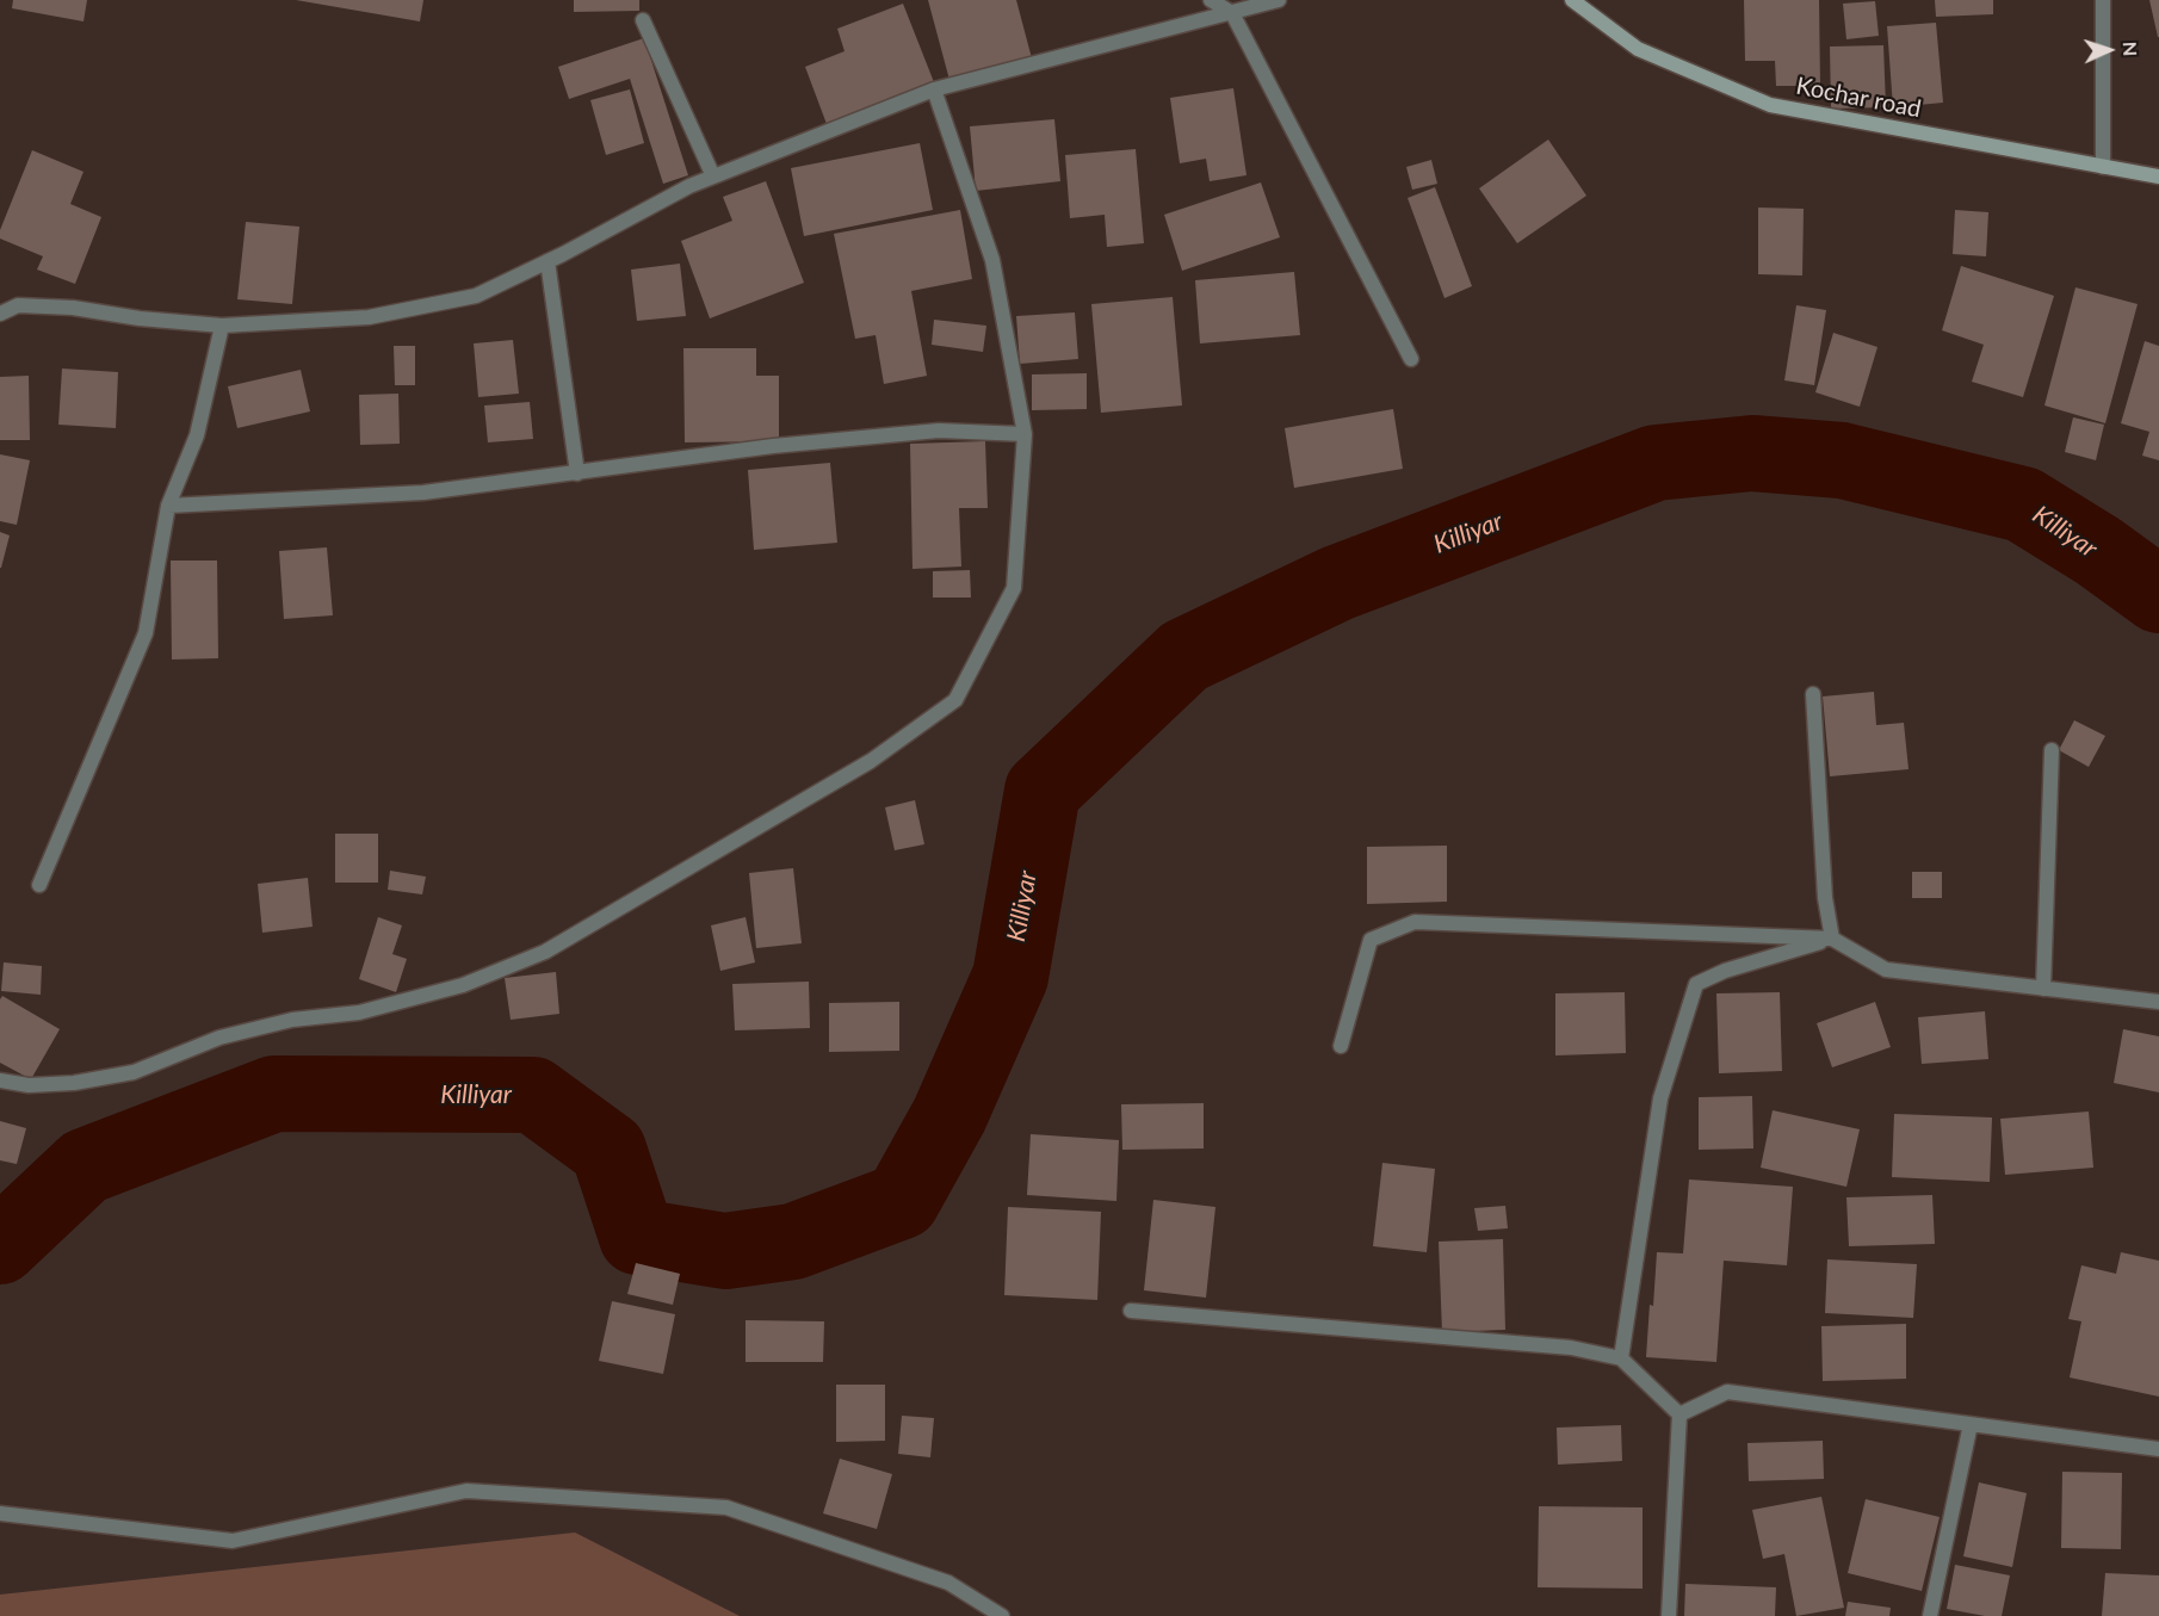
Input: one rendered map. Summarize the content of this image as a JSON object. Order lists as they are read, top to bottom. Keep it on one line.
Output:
{"streets":{"street":["Kochar road"]},"water":["Killiyar"],"north":"right"}
